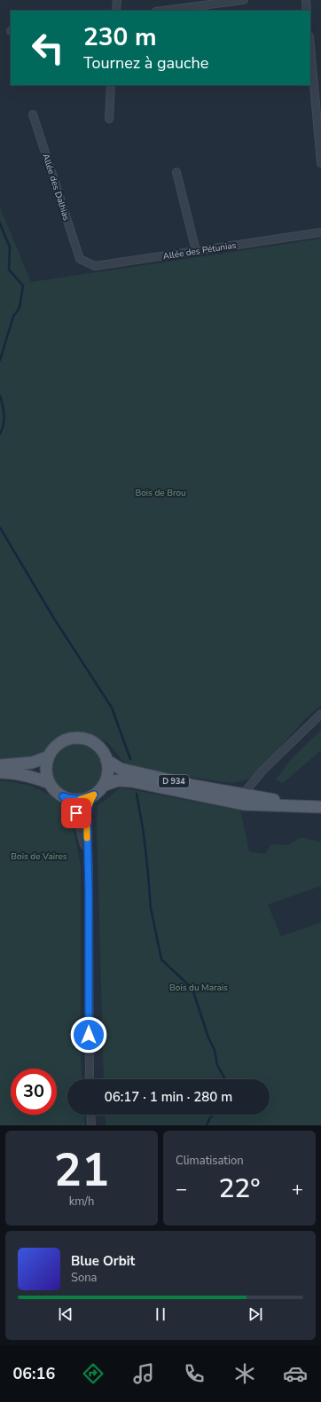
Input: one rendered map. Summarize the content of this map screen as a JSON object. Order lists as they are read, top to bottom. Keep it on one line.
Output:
{"streets":{"main road":["D 934"],"street":["Allée des Dalhias","Allée des Pétunias"]},"crossings":[["Allée des Dalhias","Allée des Pétunias"]],"parks":["Bois de Brou","Bois de Vaires","Bois du Marais"],"page":{"turn":["230 m","Tournez à gauche"],"limit":"30","trip":"06:17 · 1 min · 280 m","tile":[["21","km/h"],"Climatisation"],"heat":["−","22°","+"],"song":["Blue Orbit","Sona"],"tabs":"06:16"}}
